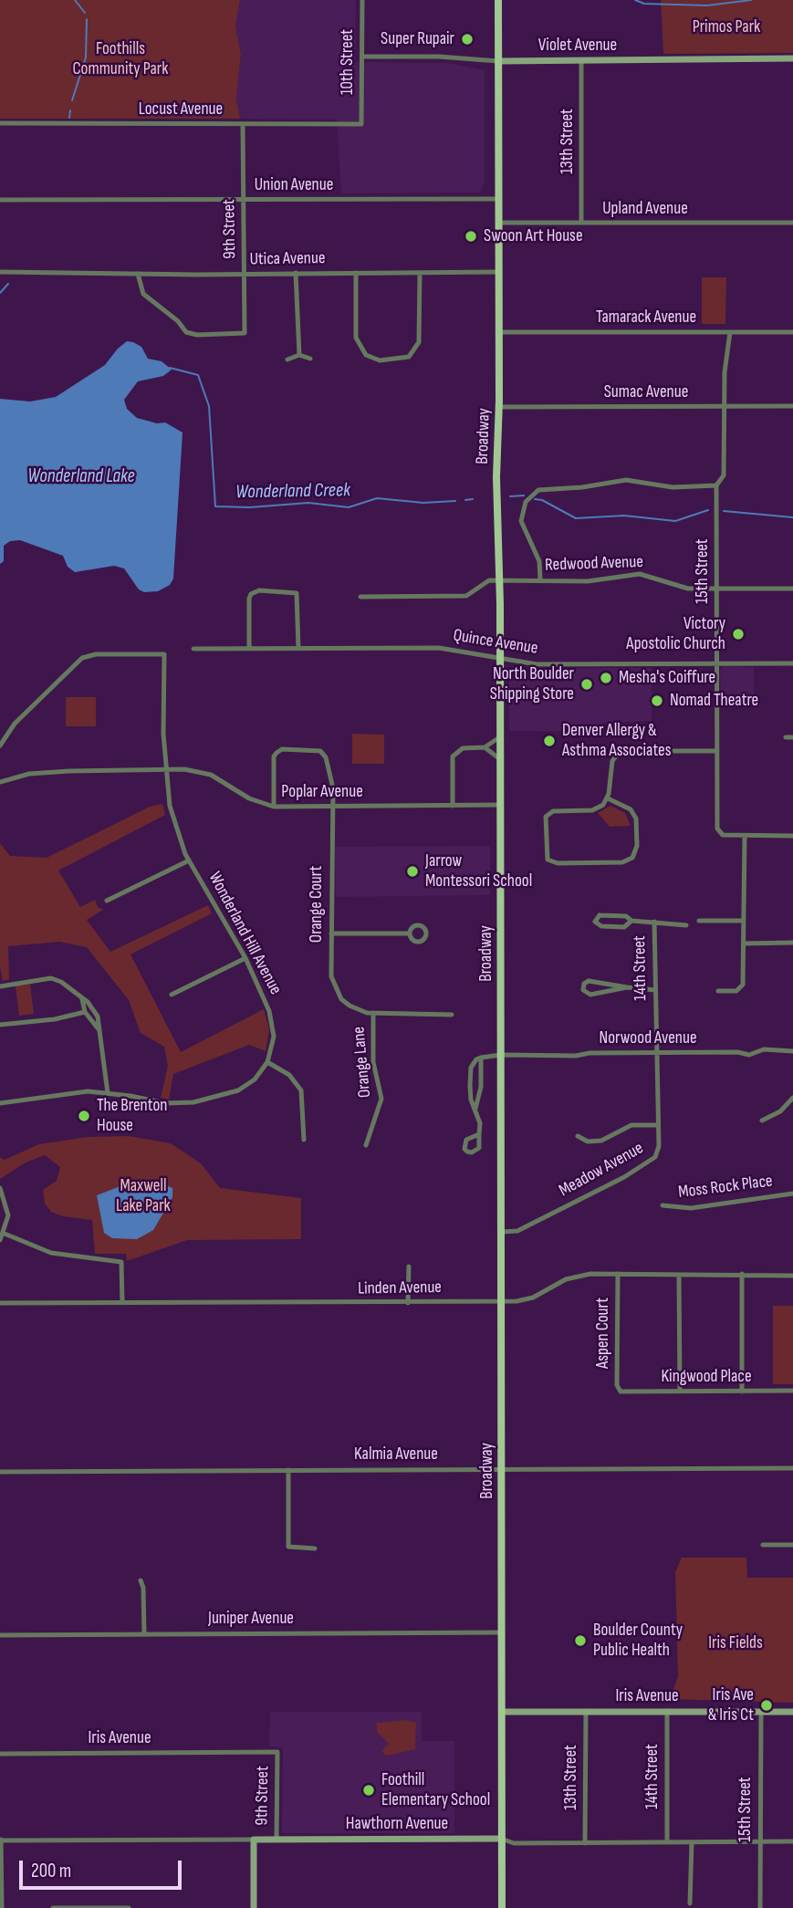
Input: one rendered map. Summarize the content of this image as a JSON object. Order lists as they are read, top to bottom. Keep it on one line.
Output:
{"streets":{"main road":["Broadway"],"street":["Violet Avenue","10th Street","Locust Avenue","13th Street","Union Avenue","Upland Avenue","9th Street","Utica Avenue","Tamarack Avenue","Sumac Avenue","Redwood Avenue","15th Street","Quince Avenue","Poplar Avenue","Orange Court","Wonderland Hill Avenue","14th Street","Norwood Avenue","Orange Lane","Meadow Avenue","Moss Rock Place","Linden Avenue","Aspen Court","Kingwood Place","Kalmia Avenue","Juniper Avenue","Iris Avenue","Hawthorn Avenue"]},"crossings":[["Violet Avenue","10th Street"],["Violet Avenue","13th Street"],["Violet Avenue","Broadway"],["10th Street","Locust Avenue"],["Locust Avenue","9th Street"],["13th Street","Upland Avenue"],["13th Street","Iris Avenue"],["13th Street","Hawthorn Avenue"],["Union Avenue","9th Street"],["Union Avenue","Broadway"],["Upland Avenue","Broadway"],["9th Street","Utica Avenue"],["9th Street","Iris Avenue"],["9th Street","Hawthorn Avenue"],["Utica Avenue","Broadway"],["Tamarack Avenue","Broadway"],["Tamarack Avenue","15th Street"],["Sumac Avenue","Broadway"],["Sumac Avenue","15th Street"],["Broadway","Redwood Avenue"],["Broadway","Quince Avenue"],["Broadway","Poplar Avenue"],["Broadway","Norwood Avenue"],["Broadway","Meadow Avenue"],["Broadway","Linden Avenue"],["Broadway","Kalmia Avenue"],["Broadway","Juniper Avenue"],["Broadway","Iris Avenue"],["Broadway","Hawthorn Avenue"],["Redwood Avenue","15th Street"],["15th Street","Quince Avenue"],["15th Street","Iris Avenue"],["15th Street","Hawthorn Avenue"],["Poplar Avenue","Orange Court"],["Poplar Avenue","Wonderland Hill Avenue"],["Orange Court","Orange Lane"],["14th Street","Norwood Avenue"],["14th Street","Meadow Avenue"],["14th Street","Iris Avenue"],["14th Street","Hawthorn Avenue"],["Norwood Avenue","Meadow Avenue"],["Linden Avenue","Aspen Court"],["Aspen Court","Kingwood Place"]],"water":["Wonderland Lake","Wonderland Creek"],"parks":["Primos Park","Foothills Community Park","Maxwell Lake Park","Iris Fields"],"places":["Super Rupair","Swoon Art House","Victory Apostolic Church","Mesha's Coiffure","North Boulder Shipping Store","Nomad Theatre","Denver Allergy & Asthma Associates","Jarrow Montessori School","The Brenton House","Boulder County Public Health","Iris Ave & Iris Ct","Foothill Elementary School"],"scale_bar":"200 m"}
